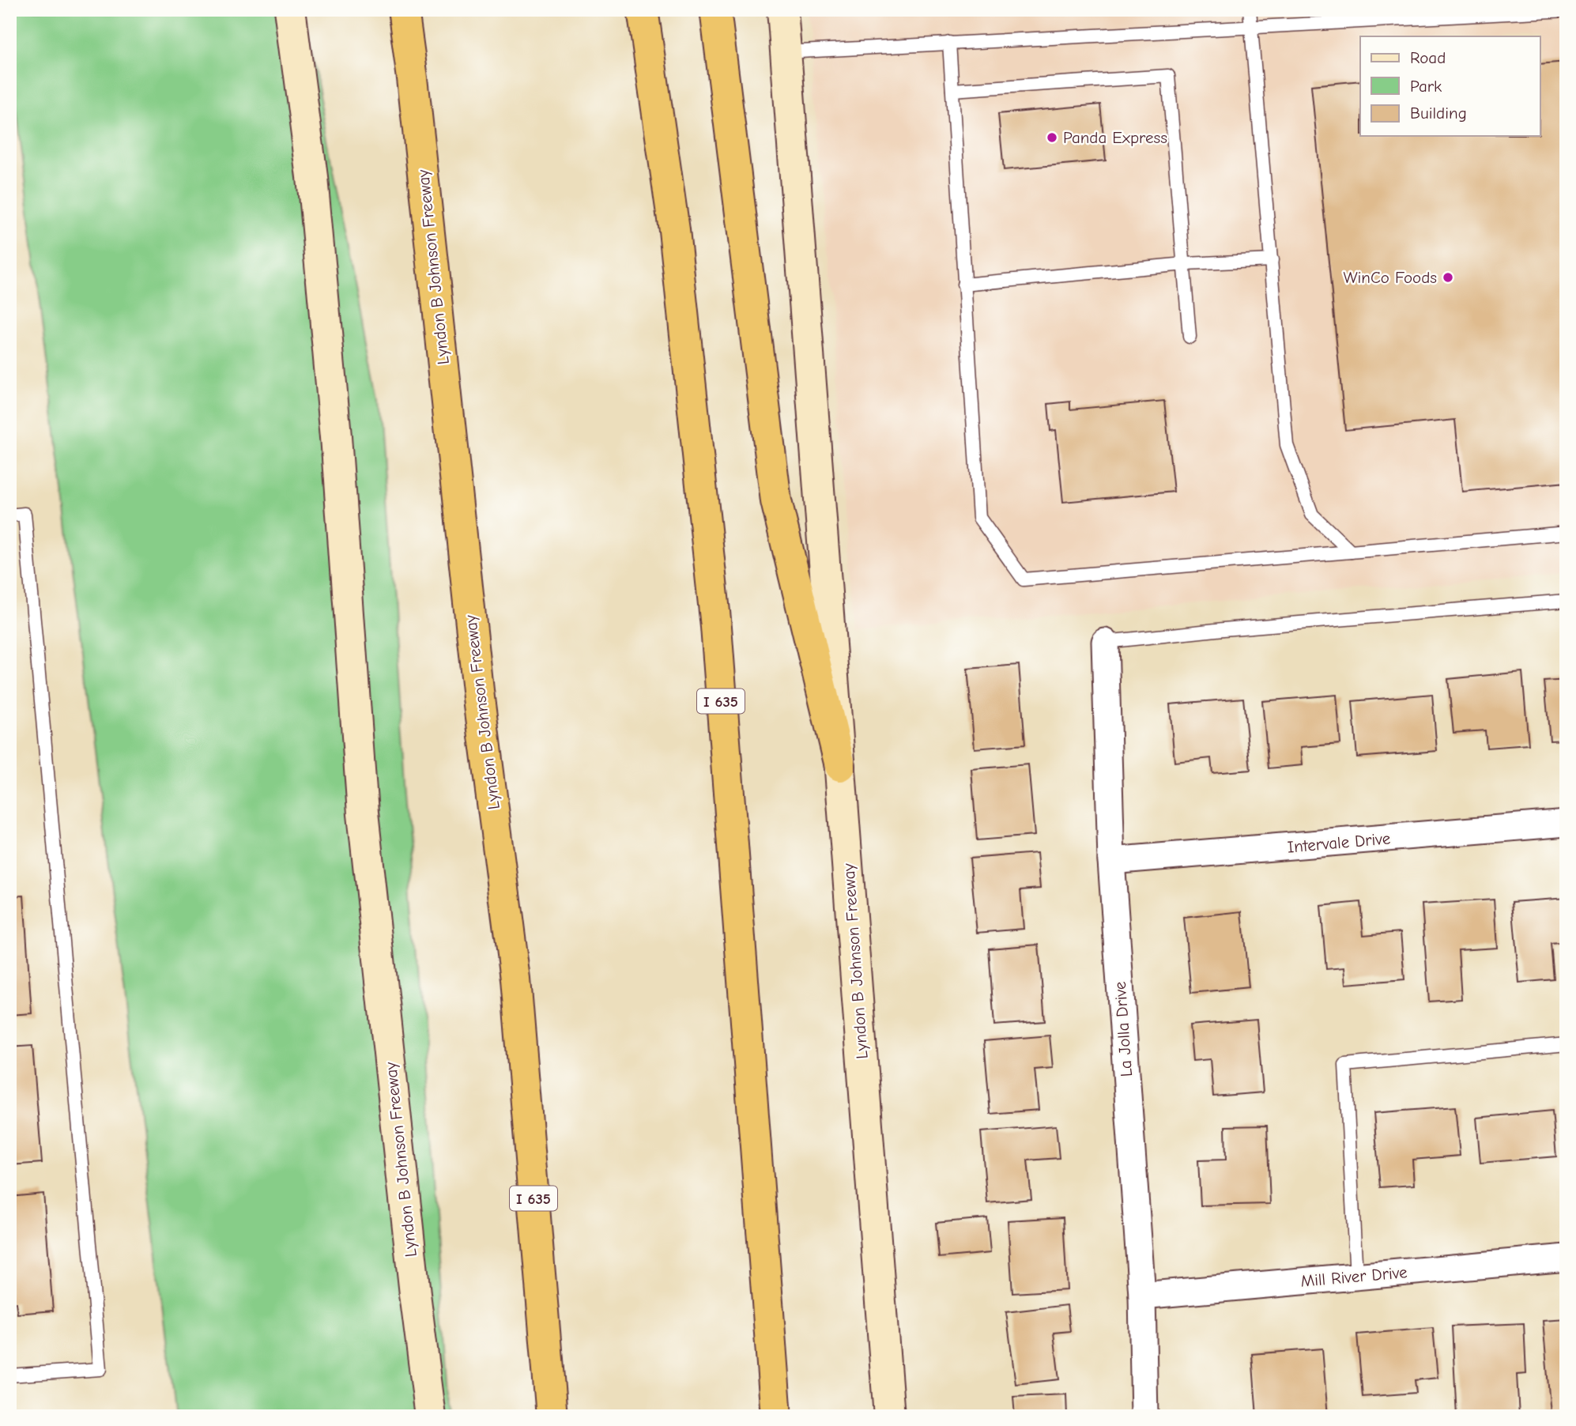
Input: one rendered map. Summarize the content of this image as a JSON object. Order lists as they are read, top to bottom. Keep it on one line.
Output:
{"streets":{"highway":["Lyndon B Johnson Freeway","I 635"],"street":["Intervale Drive","La Jolla Drive","Mill River Drive"]},"crossings":[["Intervale Drive","La Jolla Drive"],["La Jolla Drive","Mill River Drive"]],"places":["Panda Express","WinCo Foods"],"legend":["Road","Park","Building"]}
